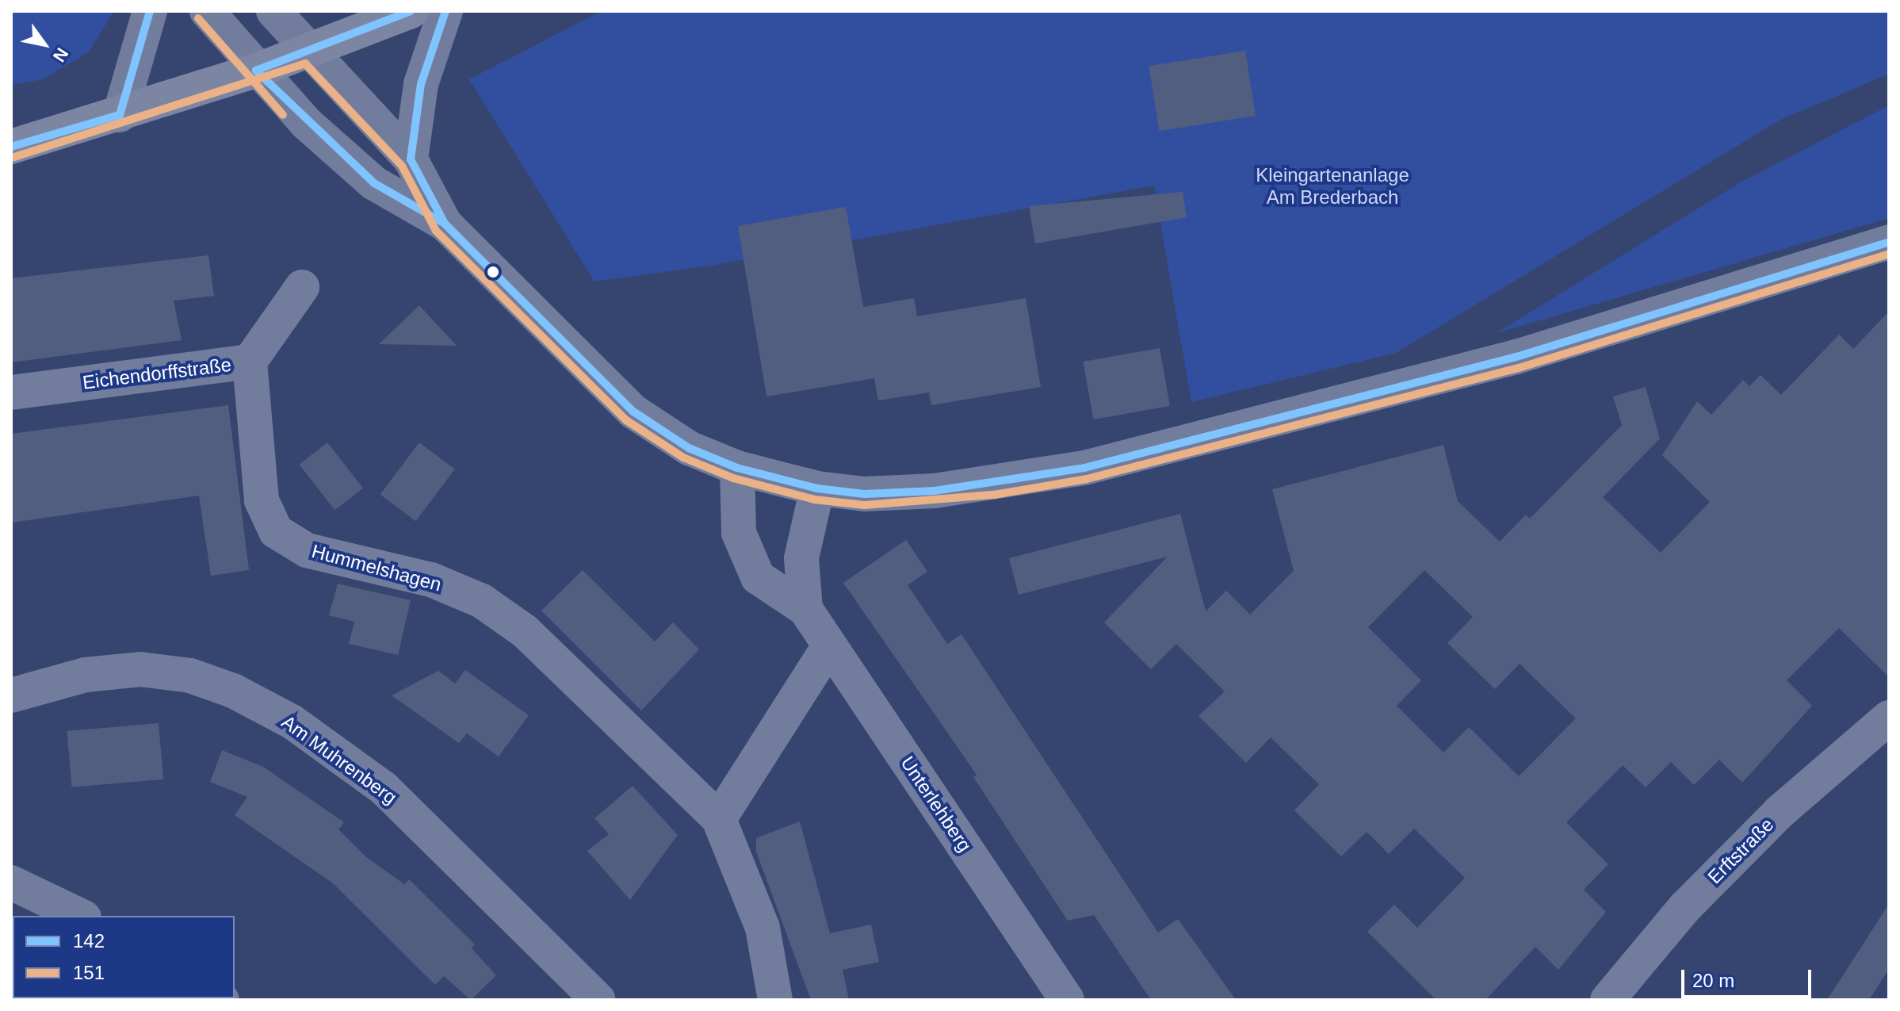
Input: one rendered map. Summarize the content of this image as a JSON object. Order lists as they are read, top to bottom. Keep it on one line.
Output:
{"streets":{"street":["Eichendorffstraße","Hummelshagen","Am Muhrenberg","Unterlehberg","Erftstraße"]},"crossings":[["Eichendorffstraße","Hummelshagen"]],"parks":["Kleingartenanlage Am Brederbach"],"lines":["transit line 142","transit line 151"],"legend":["142","151"],"scale_bar":"20 m","north":"bottom right"}
